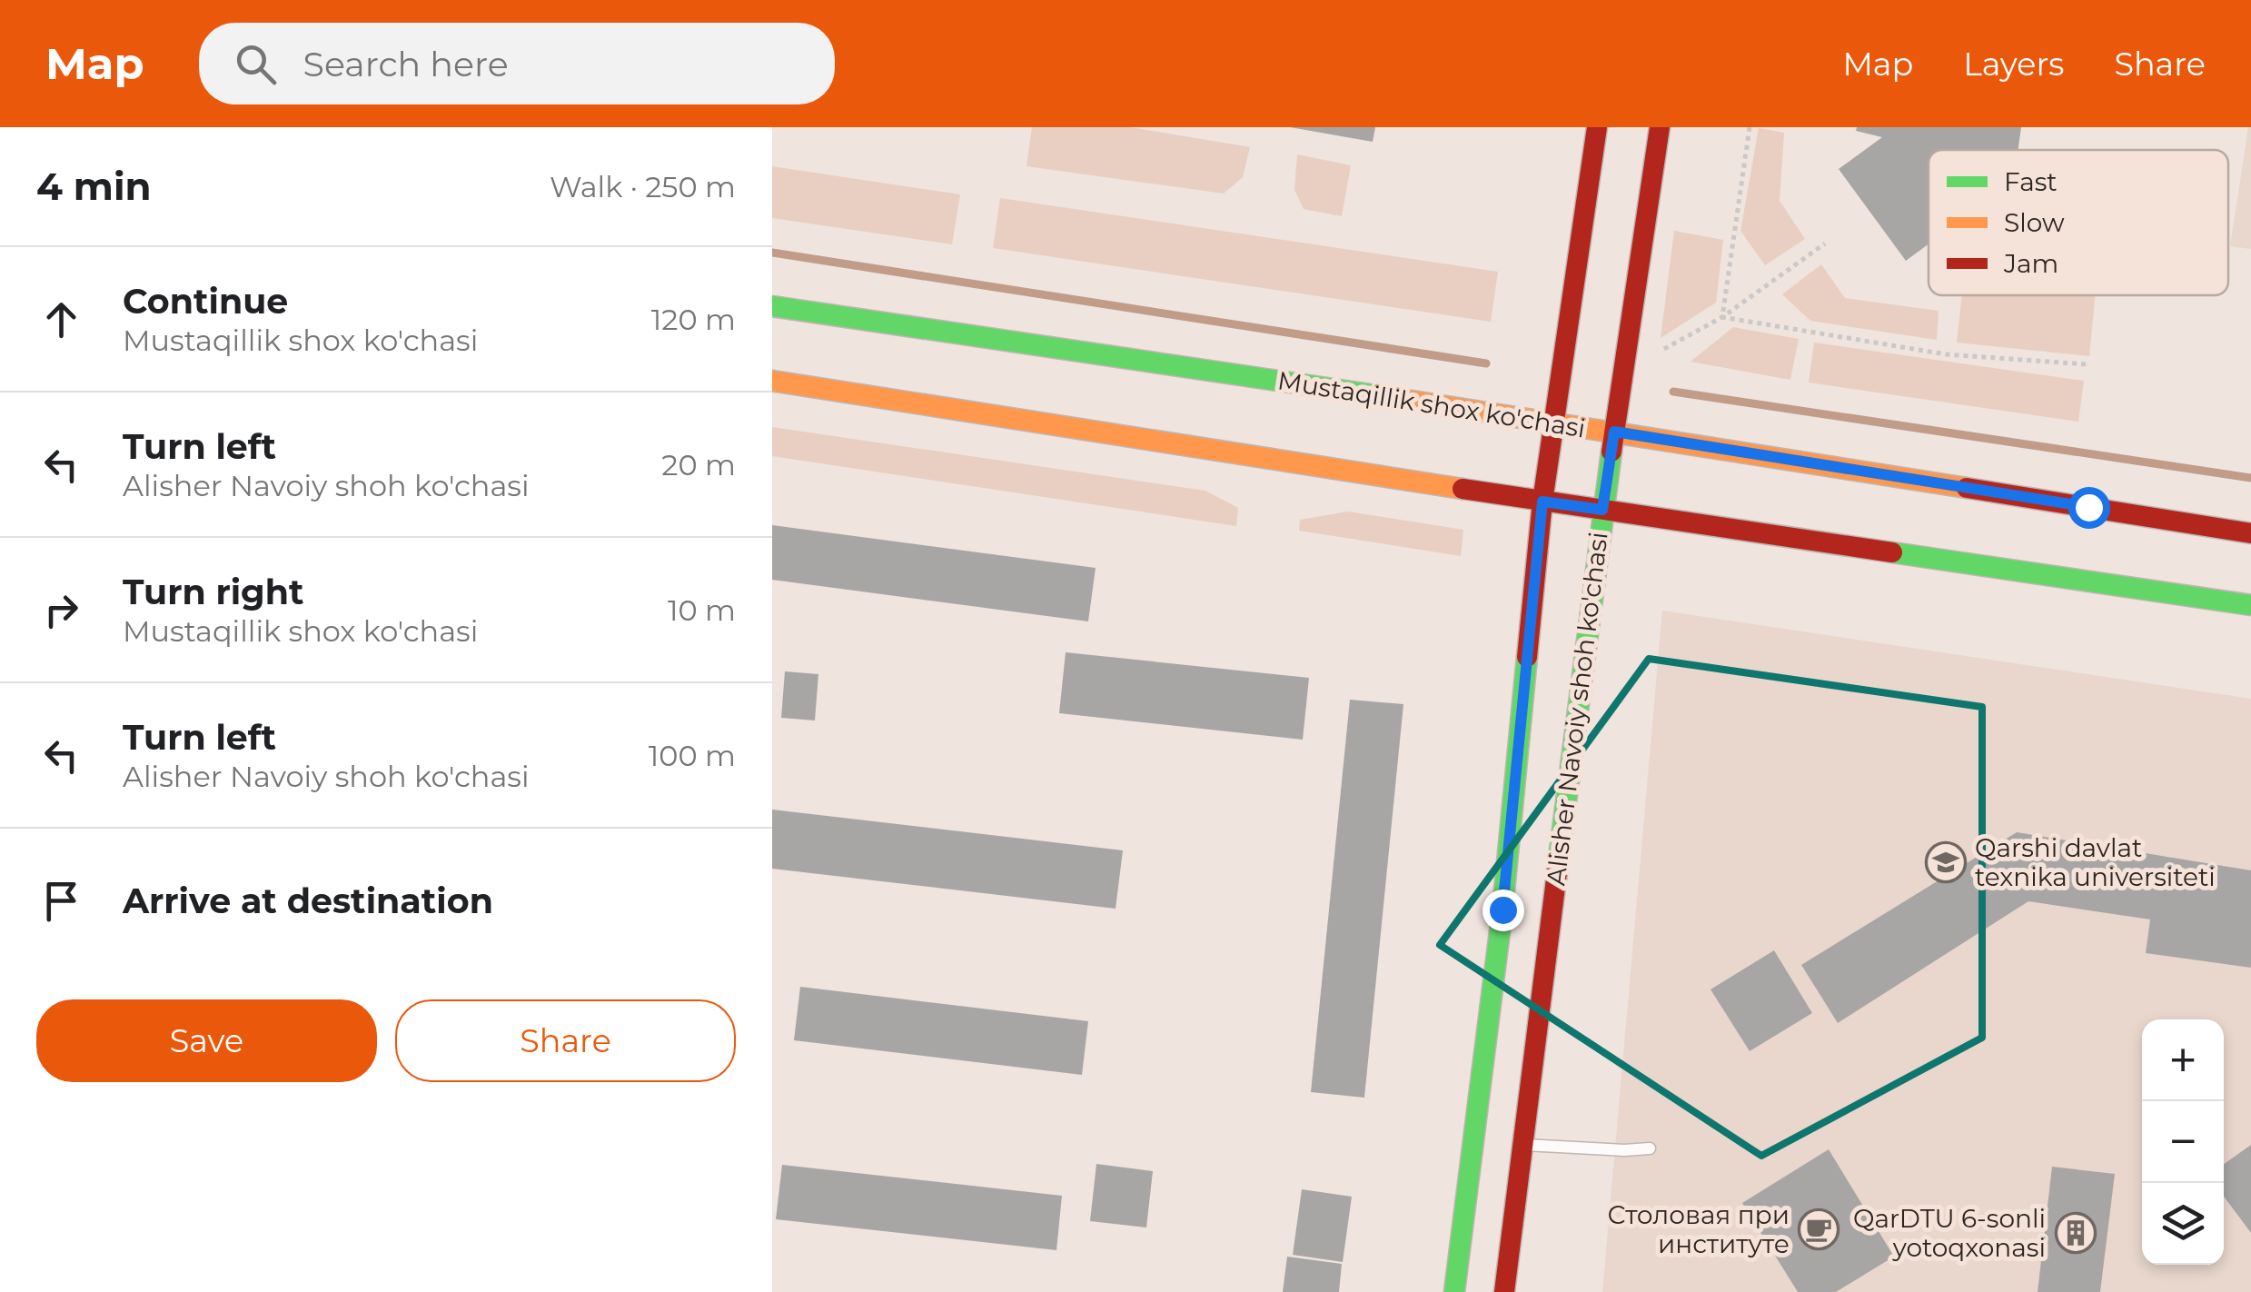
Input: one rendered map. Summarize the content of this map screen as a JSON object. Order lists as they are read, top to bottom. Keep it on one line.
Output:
{"streets":{"main road":["Mustaqillik shox ko'chasi","Alisher Navoiy shoh ko'chasi"]},"crossings":[["Mustaqillik shox ko'chasi","Alisher Navoiy shoh ko'chasi"]],"places":{"school or university":["Qarshi davlat texnika universiteti"],"cafe":["Столовая при институте"],"building":["QarDTU 6-sonli yotoqxonasi"]},"legend":["Fast","Slow","Jam"],"page":{"header":"Map","search":"Search here","nav":["Map","Layers","Share"],"heading":["4 min","Walk · 250 m"],"list":[["Continue","Mustaqillik shox ko'chasi","120 m"],["Turn left","Alisher Navoiy shoh ko'chasi","20 m"],["Turn right","Mustaqillik shox ko'chasi","10 m"],["Turn left","Alisher Navoiy shoh ko'chasi","100 m"],"Arrive at destination"],"buttons":["Save","Share"],"map_buttons":["+","−"]}}
